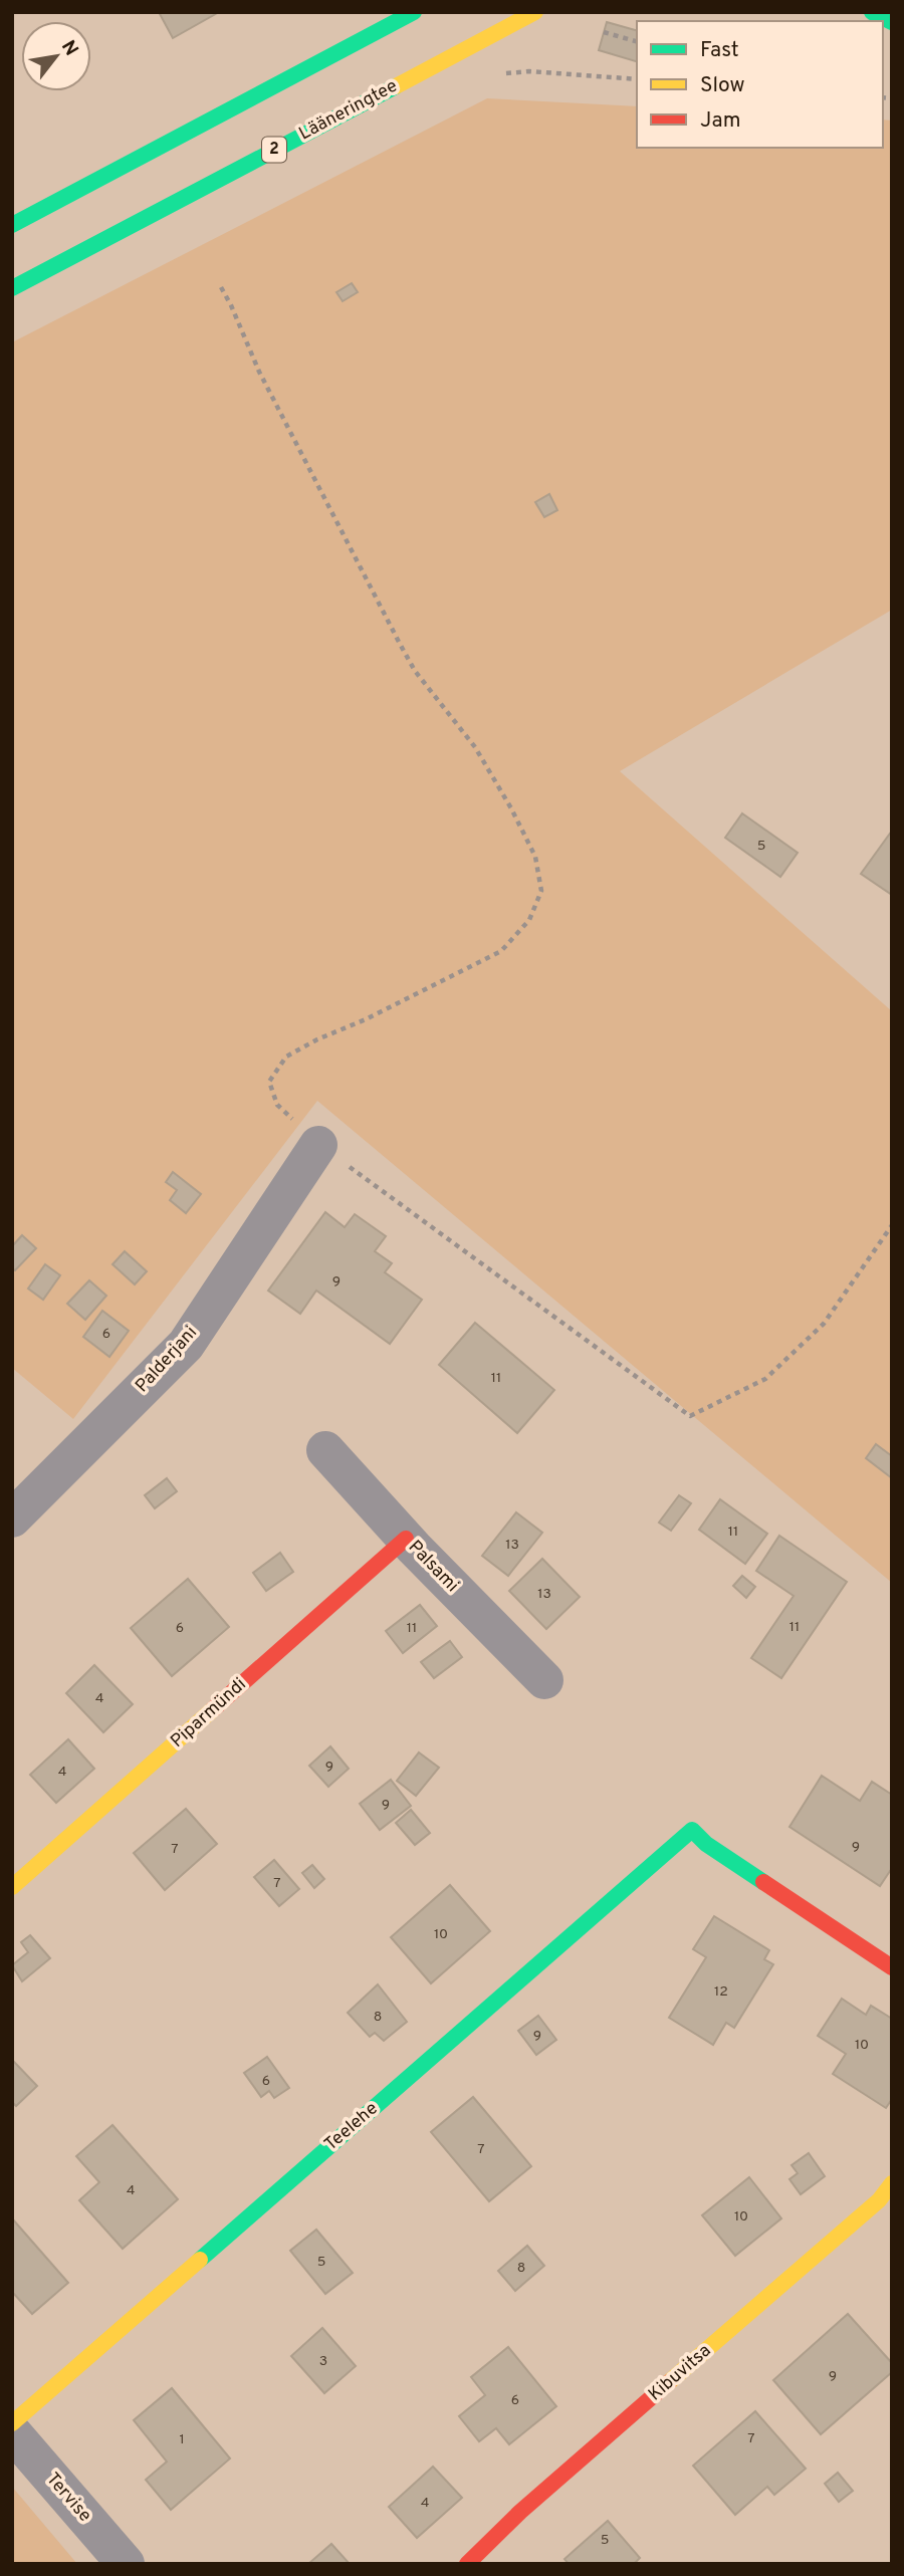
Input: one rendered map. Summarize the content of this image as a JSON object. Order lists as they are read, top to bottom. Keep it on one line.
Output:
{"streets":{"main road":["Lääneringtee","2","Piparmündi","Teelehe","Kibuvitsa"],"street":["Palderjani","Palsami","Tervise"]},"crossings":[["Palsami","Piparmündi"]],"house_numbers":["5","9","6","11","11","13","13","11","6","11","4","9","4","9","9","7","7","10","12","8","9","10","6","7","4","10","5","8","3","9","6","7","1","4","5"],"legend":["Fast","Slow","Jam"],"north":"top right"}
